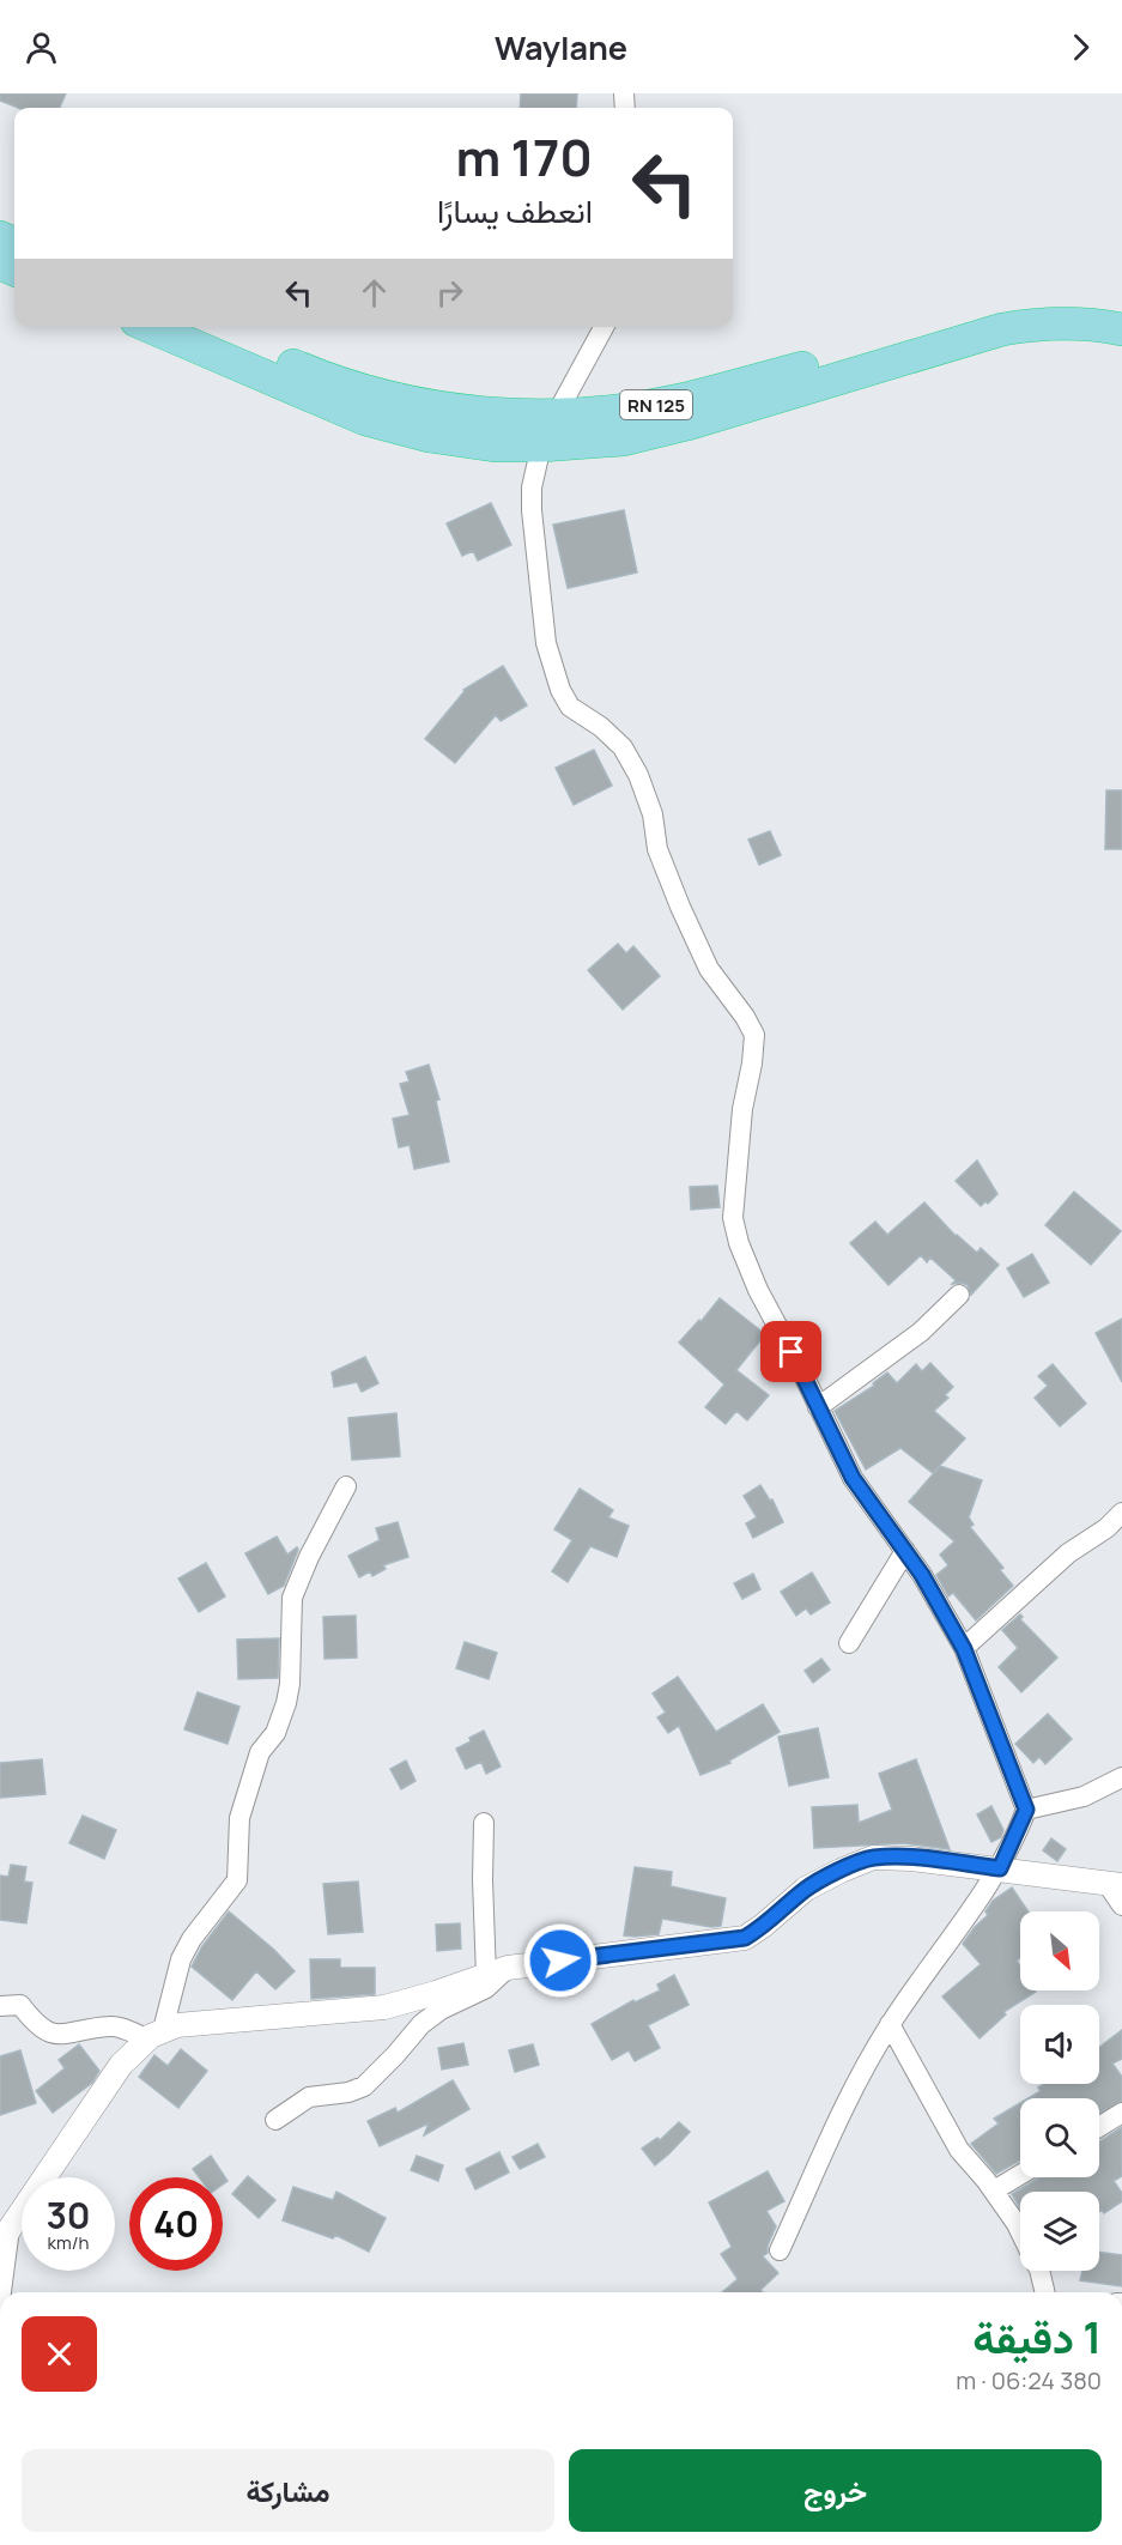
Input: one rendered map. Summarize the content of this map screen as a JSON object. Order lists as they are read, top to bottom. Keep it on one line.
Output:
{"streets":{"highway":["RN 125"]},"north":"bottom right","page":{"header":"Waylane","turn":["170 m","انعطف يسارًا"],"speed":"30 km/h","limit":"40","heading":["1 دقيقة","380 m · 06:24"],"buttons":["خروج","مشاركة"]}}
